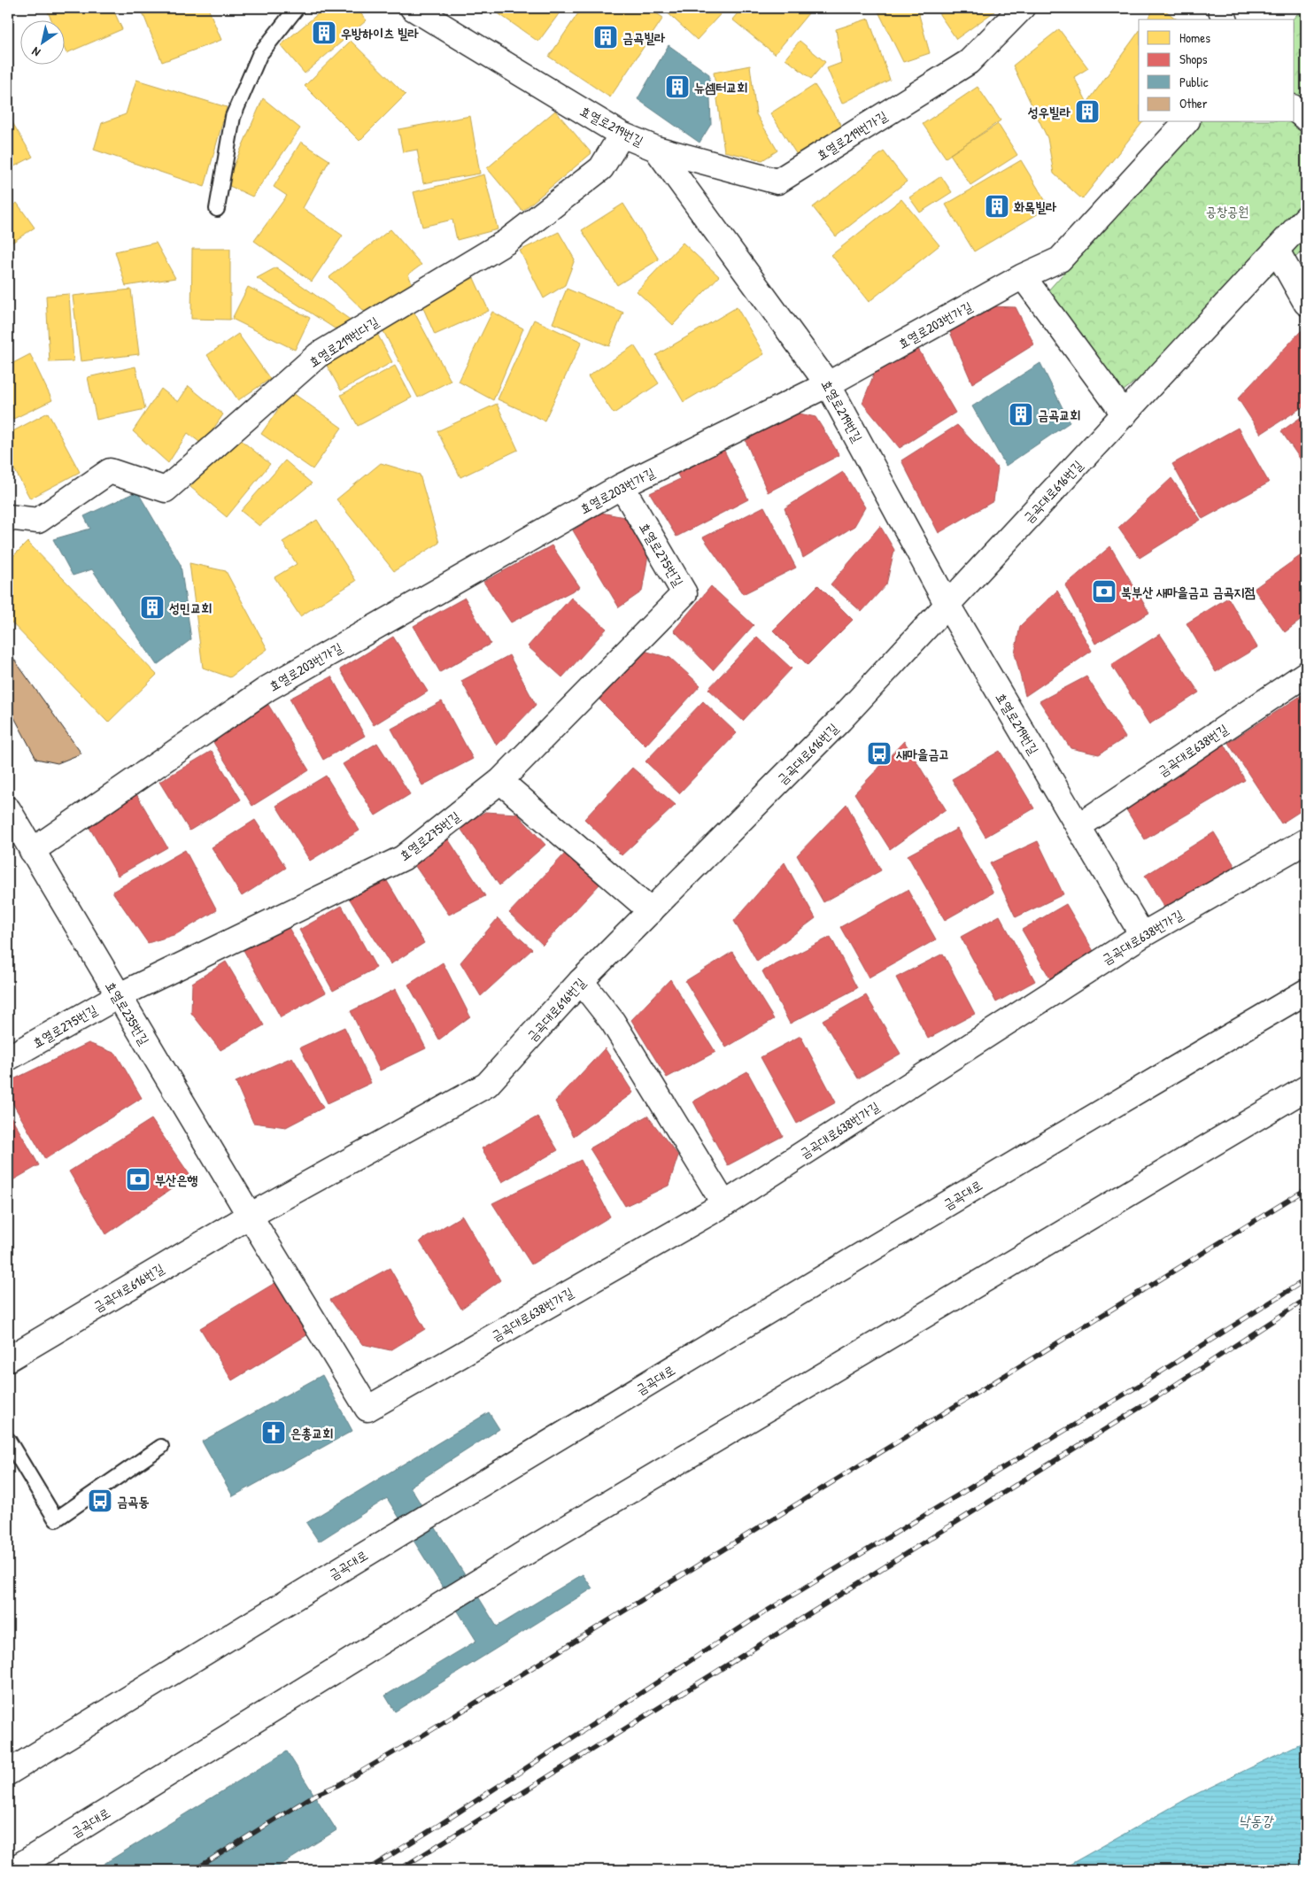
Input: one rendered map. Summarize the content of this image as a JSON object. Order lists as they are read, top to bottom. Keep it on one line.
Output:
{"streets":{"street":["효열로219번길","효열로219번가길","효열로203번가길","효열로219번다길","금곡대로616번길","효열로275번길","금곡대로638번길","금곡대로638번가길","효열로235번길","금곡대로"]},"crossings":[["효열로219번길","효열로219번가길"],["효열로219번길","효열로203번가길"],["효열로219번길","효열로219번다길"],["효열로219번길","금곡대로616번길"],["효열로219번길","금곡대로638번길"],["효열로219번길","금곡대로638번가길"],["효열로203번가길","효열로275번길"],["효열로203번가길","효열로235번길"],["금곡대로616번길","금곡대로638번가길"],["금곡대로616번길","효열로235번길"],["효열로275번길","효열로235번길"],["금곡대로638번가길","효열로235번길"]],"water":["낙동강"],"parks":["공창공원"],"places":{"building":["우방하이츠 빌라","금곡빌라","뉴셈터교회","성우빌라","화목빌라","금곡교회","성민교회"],"bank":["북부산 새마을금고 금곡지점","부산은행"],"bus stop":["새마을금고","금곡동"],"church":["은총교회"]},"legend":["Homes","Shops","Public","Other"],"north":"bottom left"}
